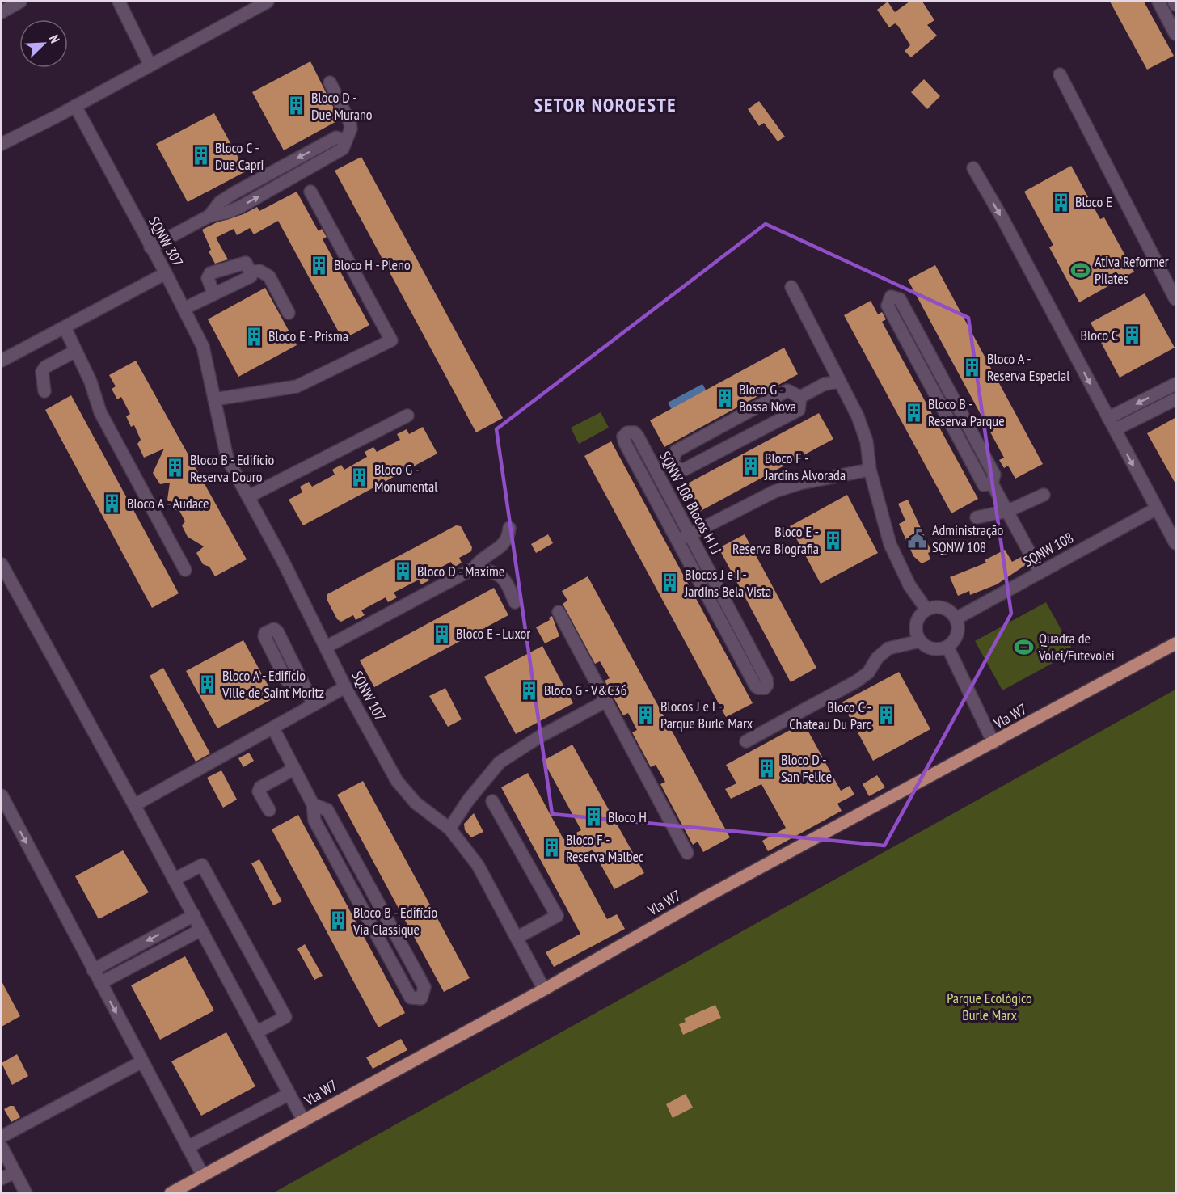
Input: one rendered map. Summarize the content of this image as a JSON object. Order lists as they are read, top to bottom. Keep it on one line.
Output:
{"streets":{"main road":["Vla W7"],"street":["SQNW 307","SQNW 108 Blocos H I J","SQNW 108","SQNW 107"]},"crossings":[["SQNW 307","SQNW 107"],["SQNW 107","Vla W7"]],"districts":["SETOR NOROESTE"],"parks":["Parque Ecológico Burle Marx"],"places":{"building":["Bloco D - Due Murano","Bloco C - Due Capri","Bloco E","Bloco H - Pleno","Bloco C","Bloco E - Prisma","Bloco A - Reserva Especial","Bloco G - Bossa Nova","Bloco B - Reserva Parque","Bloco F - Jardins Alvorada","Bloco B - Edifício Reserva Douro","Bloco G - Monumental","Bloco A - Audace","Bloco E - Reserva Biografia","Bloco D - Maxime","Blocos J e I - Jardins Bela Vista","Bloco E - Luxor","Bloco A - Edifício Ville de Saint Moritz","Bloco G - V&C36","Blocos J e I - Parque Burle Marx","Bloco C - Chateau Du Parc","Bloco D - San Felice","Bloco H","Bloco F - Reserva Malbec","Bloco B - Edifício Via Classique"],"sports":["Ativa Reformer Pilates","Quadra de Volei/Futevolei"],"public building":["Administração SQNW 108"]},"north":"top right"}
